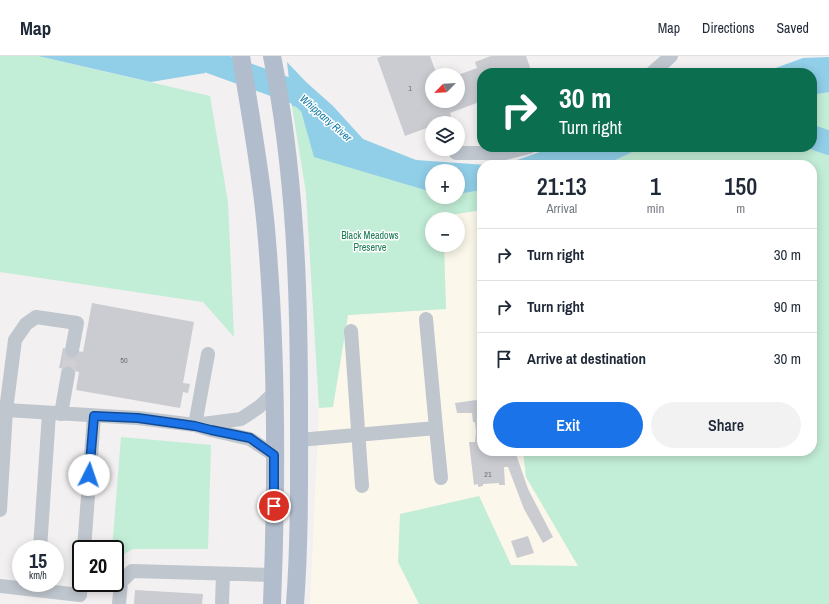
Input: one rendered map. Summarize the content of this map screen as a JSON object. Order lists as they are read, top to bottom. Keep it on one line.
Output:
{"water":["Whippany River"],"parks":["Black Meadows Preserve"],"house_numbers":["1","50","21"],"north":"bottom left","page":{"header":"Map","nav":["Map","Directions","Saved"],"map_buttons":["+","−"],"turn":["30 m","Turn right"],"eta":["21:13","Arrival","1","min","150","m"],"list":[{"name":"Turn right","value":"30 m"},{"name":"Turn right","value":"90 m"},{"name":"Arrive at destination","value":"30 m"}],"buttons":["Exit","Share"],"speed":"15 km/h","limit":"20"}}
